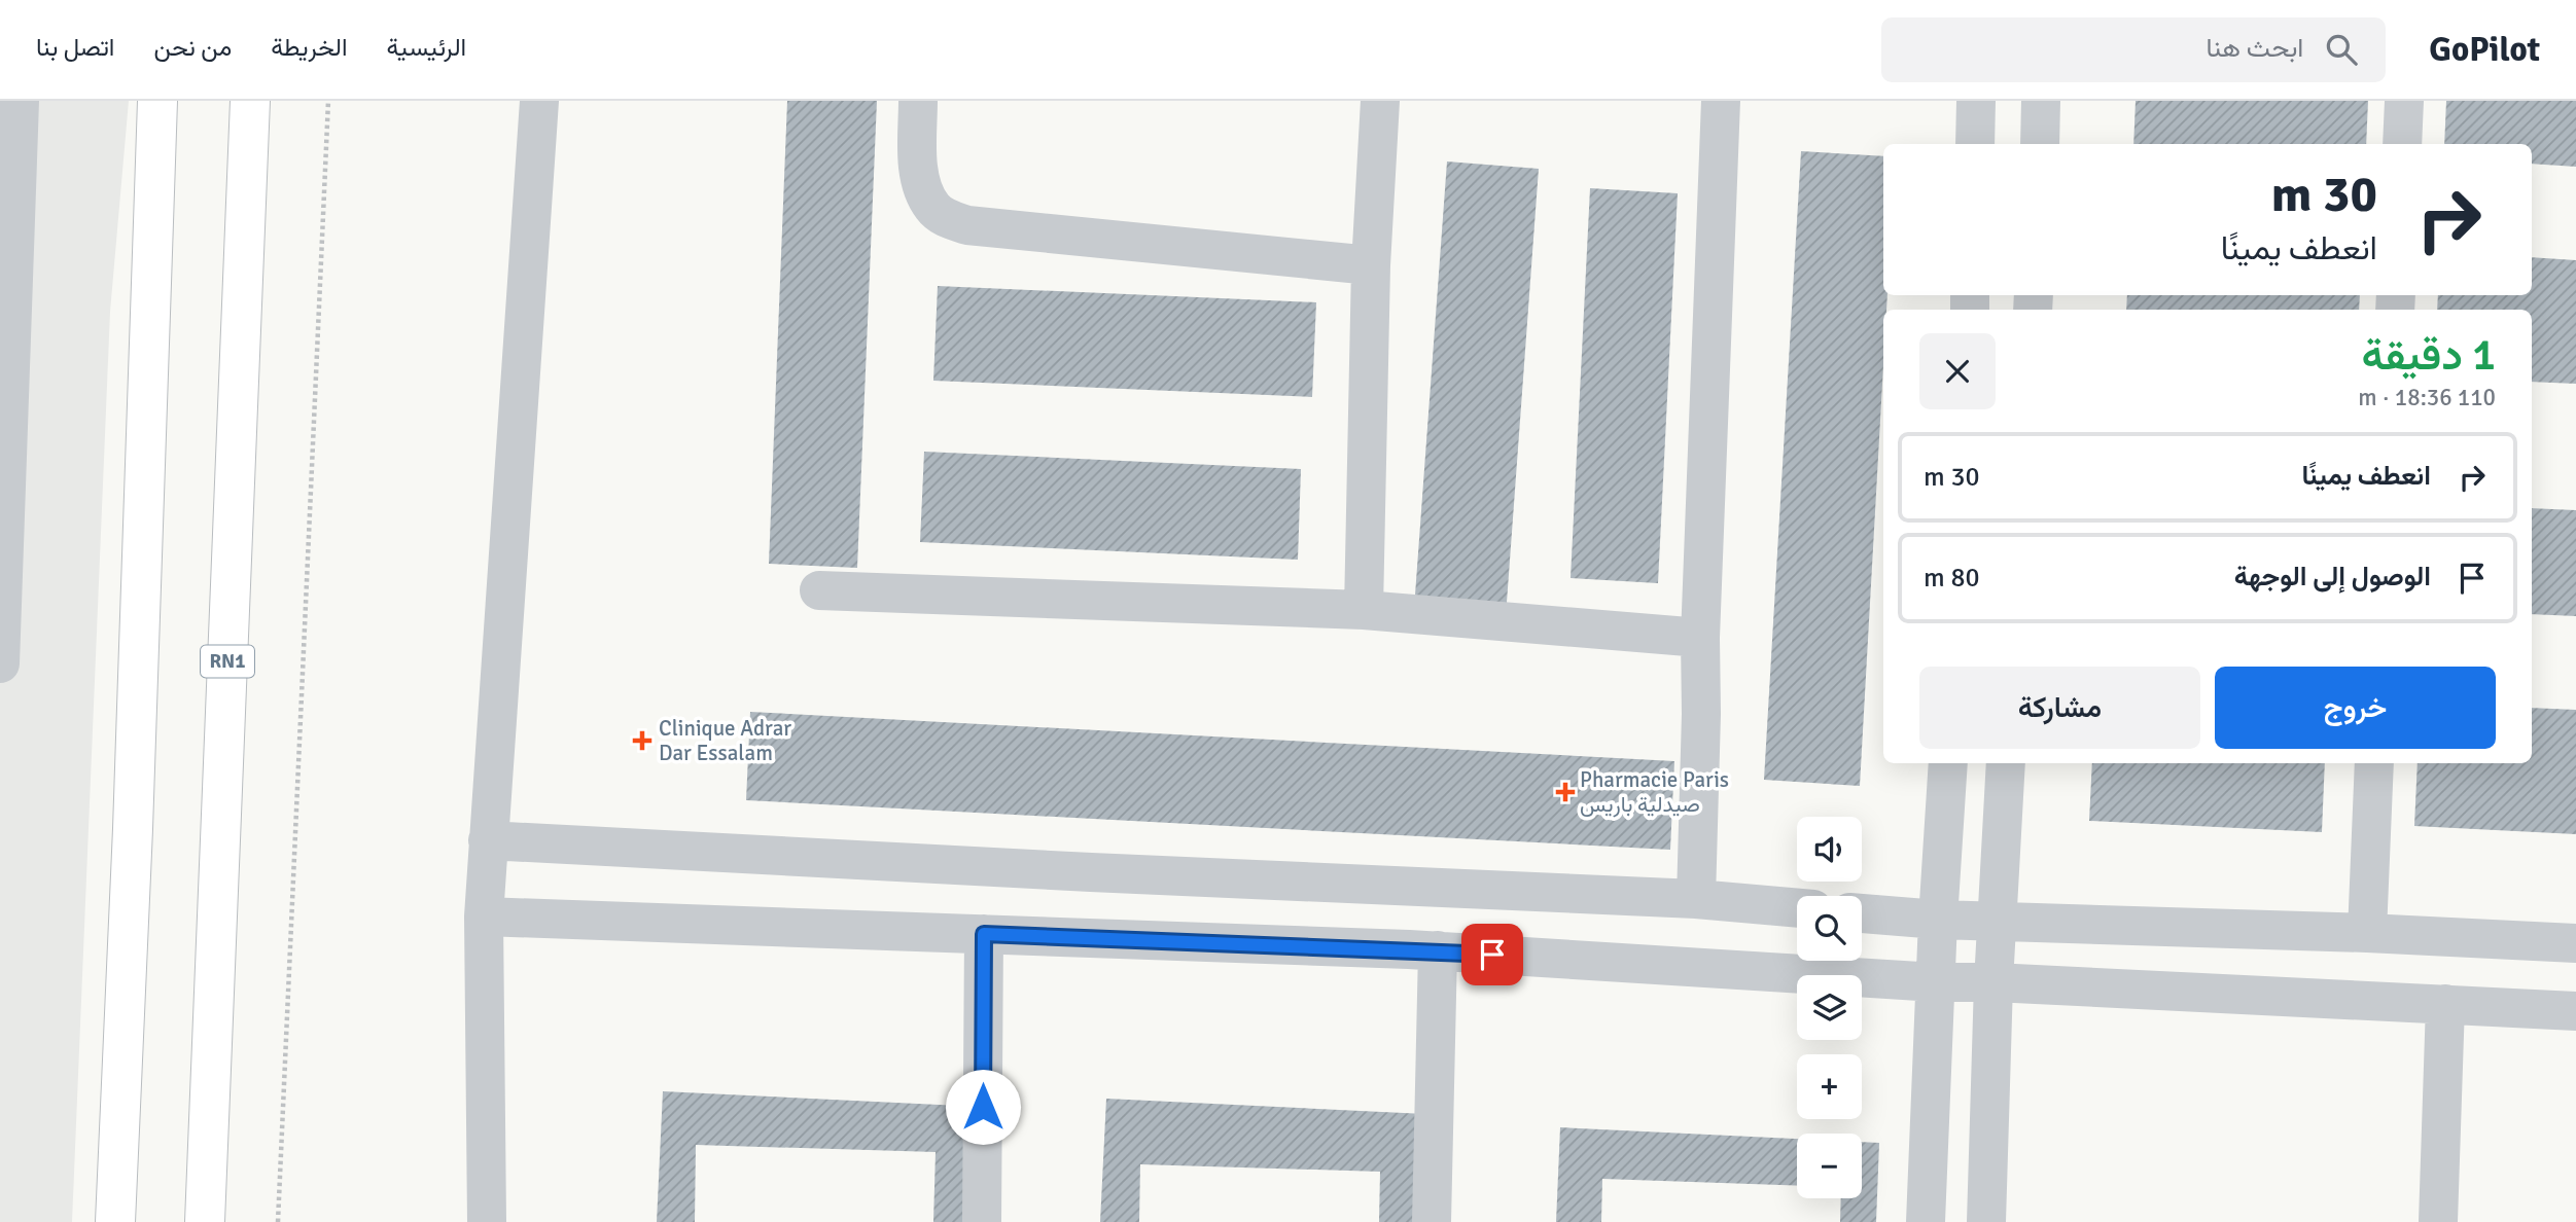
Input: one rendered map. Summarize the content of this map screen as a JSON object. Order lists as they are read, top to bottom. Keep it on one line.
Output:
{"streets":{"highway":["RN1"]},"places":{"health":["Clinique Adrar Dar Essalam","Pharmacie Paris صيدلية باريس"]},"page":{"header":"GoPilot","search":"ابحث هنا","nav":["الرئيسية","الخريطة","من نحن","اتصل بنا"],"turn":["30 m","انعطف يمينًا"],"heading":["1 دقيقة","110 m · 18:36"],"list":[{"name":"انعطف يمينًا","value":"30 m"},{"name":"الوصول إلى الوجهة","value":"80 m"}],"buttons":["خروج","مشاركة"],"map_buttons":["+","−"]}}
